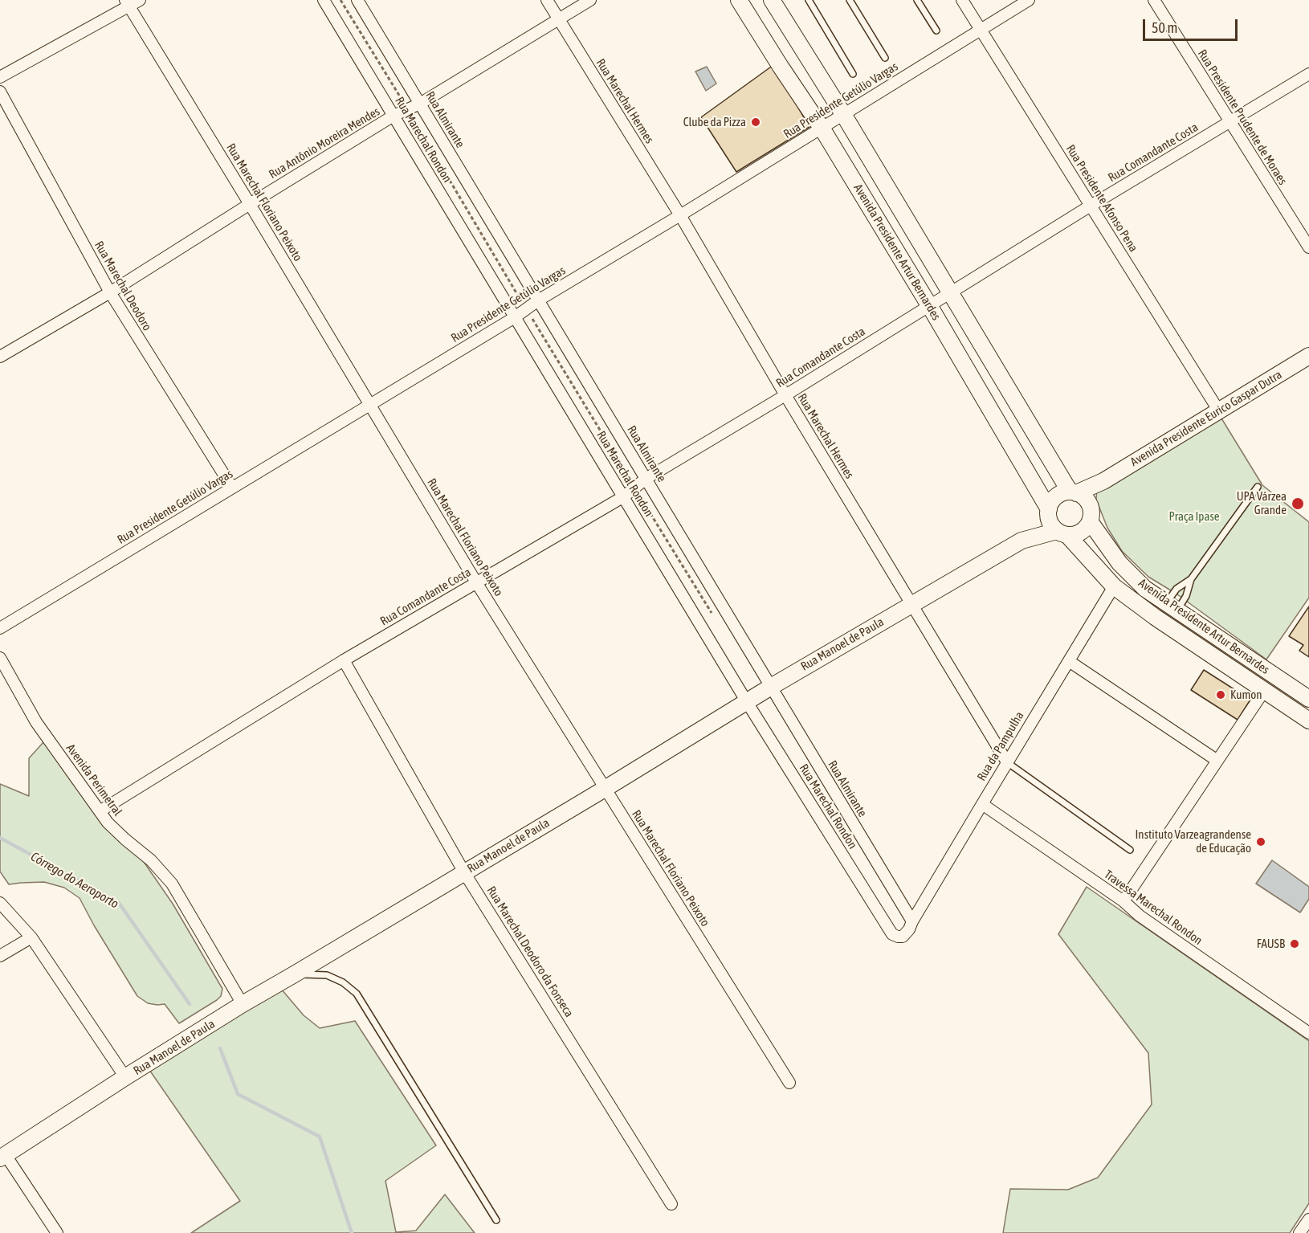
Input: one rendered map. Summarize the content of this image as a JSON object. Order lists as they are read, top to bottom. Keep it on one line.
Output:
{"streets":{"main road":["Avenida Presidente Artur Bernardes","Avenida Presidente Eurico Gaspar Dutra","Rua Manoel de Paula"],"street":["Rua Presidente Getúlio Vargas","Rua Marechal Hermes","Rua Presidente Prudente de Moraes","Rua Almirante","Rua Marechal Rondon","Rua Antônio Moreira Mendes","Rua Comandante Costa","Rua Presidente Afonso Pena","Rua Marechal Floriano Peixoto","Rua Marechal Deodoro","Rua da Pampulha","Avenida Perimetral","Travessa Marechal Rondon","Rua Marechal Deodoro da Fonseca"]},"crossings":[["Rua Presidente Getúlio Vargas","Rua Marechal Hermes"],["Rua Presidente Getúlio Vargas","Rua Almirante"],["Rua Presidente Getúlio Vargas","Rua Marechal Rondon"],["Rua Presidente Getúlio Vargas","Rua Presidente Afonso Pena"],["Rua Presidente Getúlio Vargas","Rua Marechal Floriano Peixoto"],["Rua Presidente Getúlio Vargas","Avenida Presidente Artur Bernardes"],["Rua Presidente Getúlio Vargas","Rua Marechal Deodoro"],["Rua Marechal Hermes","Rua Antônio Moreira Mendes"],["Rua Marechal Hermes","Rua Comandante Costa"],["Rua Marechal Hermes","Rua Manoel de Paula"],["Rua Marechal Hermes","Rua da Pampulha"],["Rua Presidente Prudente de Moraes","Rua Comandante Costa"],["Rua Almirante","Rua Marechal Rondon"],["Rua Almirante","Rua Antônio Moreira Mendes"],["Rua Almirante","Rua Comandante Costa"],["Rua Almirante","Rua Manoel de Paula"],["Rua Almirante","Rua da Pampulha"],["Rua Marechal Rondon","Rua Antônio Moreira Mendes"],["Rua Marechal Rondon","Rua Comandante Costa"],["Rua Marechal Rondon","Rua Manoel de Paula"],["Rua Marechal Rondon","Rua da Pampulha"],["Rua Antônio Moreira Mendes","Rua Marechal Floriano Peixoto"],["Rua Antônio Moreira Mendes","Rua Marechal Deodoro"],["Rua Comandante Costa","Rua Presidente Afonso Pena"],["Rua Comandante Costa","Rua Marechal Floriano Peixoto"],["Rua Comandante Costa","Avenida Presidente Artur Bernardes"],["Rua Comandante Costa","Avenida Perimetral"],["Rua Comandante Costa","Rua Marechal Deodoro da Fonseca"],["Rua Presidente Afonso Pena","Avenida Presidente Eurico Gaspar Dutra"],["Rua Marechal Floriano Peixoto","Rua Manoel de Paula"],["Avenida Presidente Artur Bernardes","Avenida Presidente Eurico Gaspar Dutra"],["Avenida Presidente Artur Bernardes","Rua Manoel de Paula"],["Avenida Presidente Artur Bernardes","Rua da Pampulha"],["Avenida Presidente Eurico Gaspar Dutra","Rua Manoel de Paula"],["Rua Manoel de Paula","Avenida Perimetral"],["Rua Manoel de Paula","Rua Marechal Deodoro da Fonseca"],["Rua da Pampulha","Travessa Marechal Rondon"]],"water":["Córrego do Aeroporto"],"parks":["Praça Ipase"],"places":["Clube da Pizza","UPA Várzea Grande","Kumon","Instituto Varzeagrandense de Educação","FAUSB"],"scale_bar":"50 m"}
